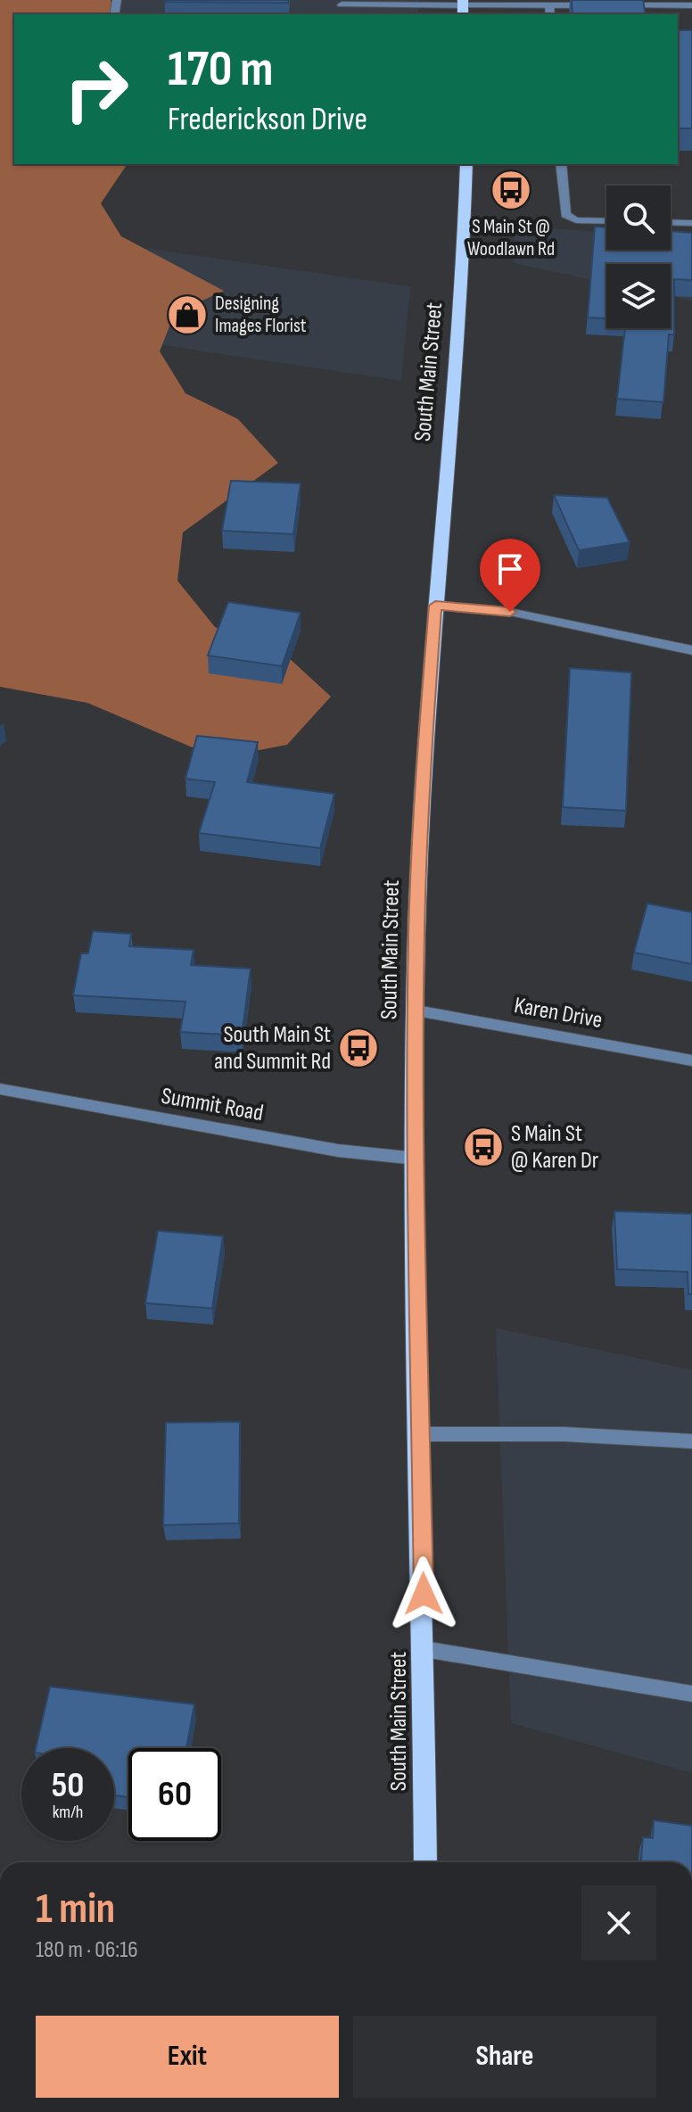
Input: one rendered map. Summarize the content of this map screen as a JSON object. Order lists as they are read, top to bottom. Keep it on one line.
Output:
{"streets":{"main road":["South Main Street"],"street":["Karen Drive","Summit Road"]},"crossings":[["South Main Street","Karen Drive"],["South Main Street","Summit Road"]],"places":{"bus stop":["S Main St @ Woodlawn Rd","South Main St and Summit Rd","S Main St @ Karen Dr"],"shop":["Designing Images Florist"]},"page":{"turn":["170 m","Frederickson Drive"],"speed":"50 km/h","limit":"60","heading":["1 min","180 m · 06:16"],"buttons":["Exit","Share"]}}
